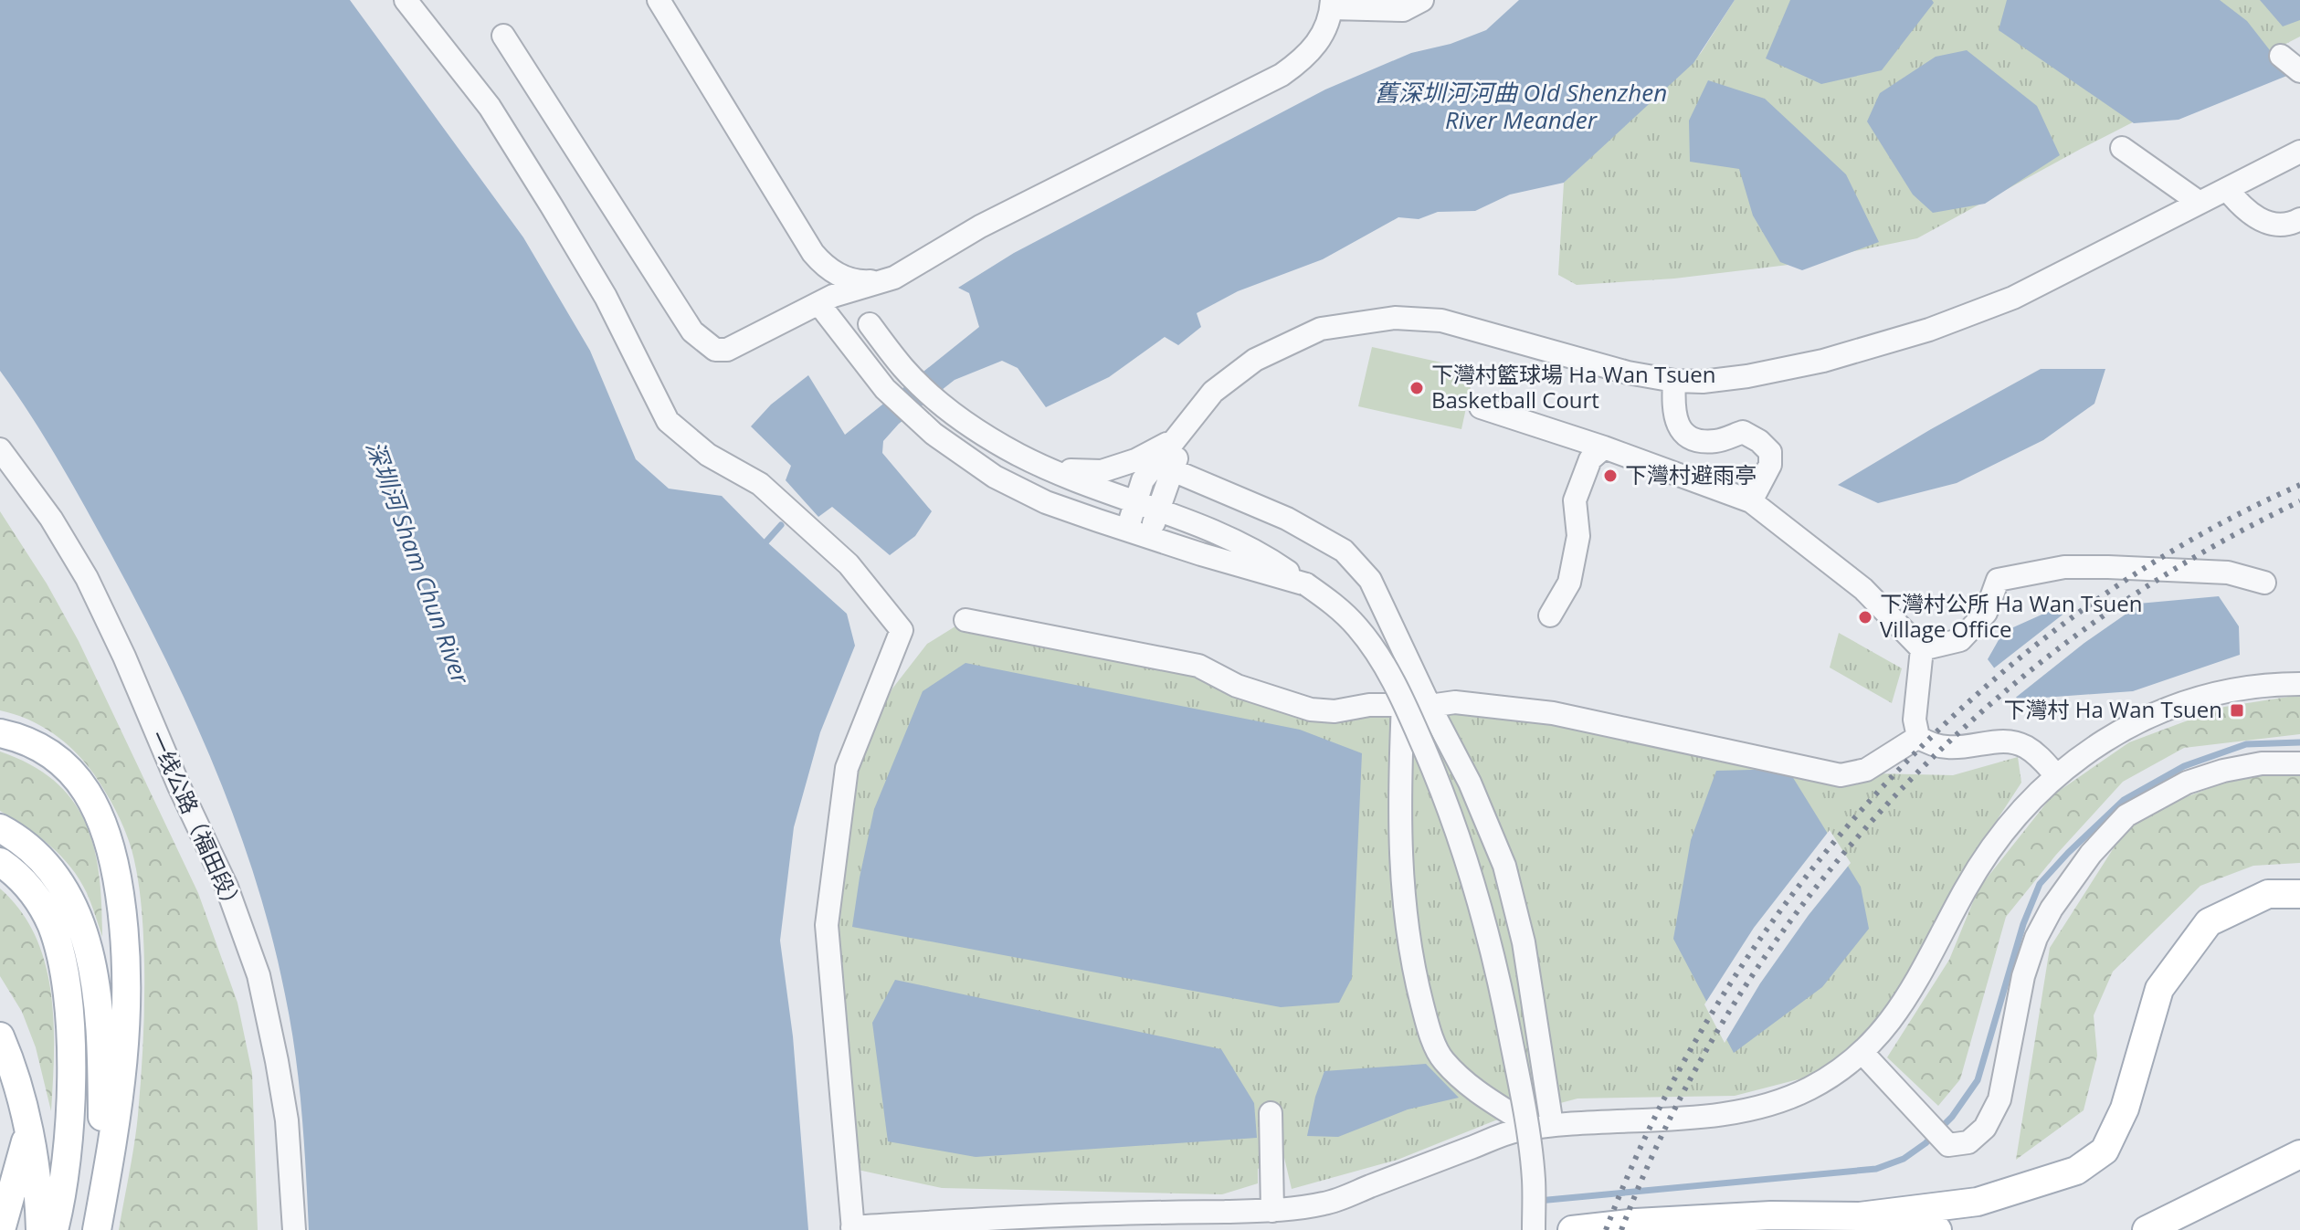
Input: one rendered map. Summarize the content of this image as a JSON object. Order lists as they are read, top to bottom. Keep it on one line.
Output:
{"streets":{"street":["一线公路（福田段）"]},"water":["舊深圳河河曲 Old Shenzhen River Meander","深圳河 Sham Chun River"],"places":{"other":["下灣村籃球場 Ha Wan Tsuen Basketball Court","下灣村避雨亭","下灣村公所 Ha Wan Tsuen Village Office"],"transit":["下灣村 Ha Wan Tsuen"]}}
